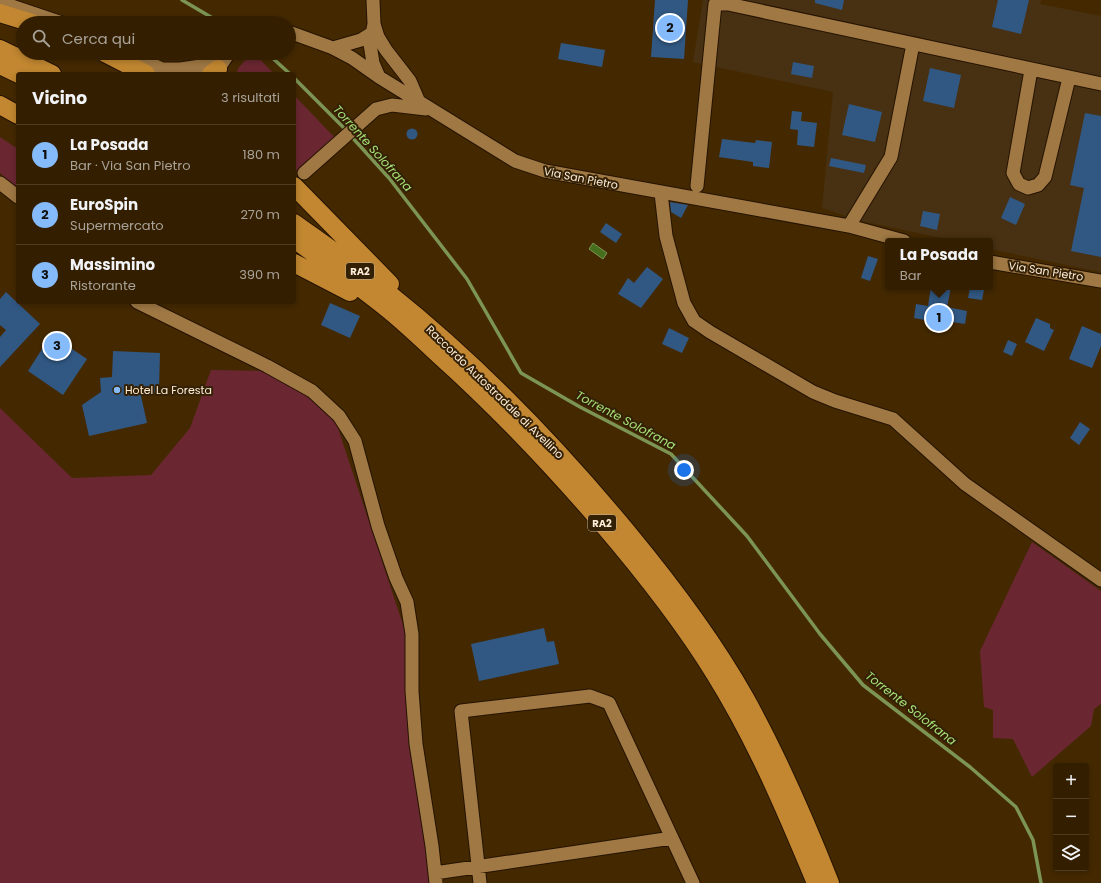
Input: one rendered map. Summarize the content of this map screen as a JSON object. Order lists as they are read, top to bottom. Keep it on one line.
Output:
{"streets":{"highway":["RA2","Raccordo Autostradale di Avellino"],"street":["Via San Pietro"]},"water":["Torrente Solofrana"],"places":["Hotel La Foresta"],"page":{"pins":["2","1","3"],"search":"Cerca qui","heading":["Vicino","3 risultati"],"list":[{"mark":"1","name":"La Posada","note":"Bar · Via San Pietro","value":"180 m"},{"mark":"2","name":"EuroSpin","note":"Supermercato","value":"270 m"},{"mark":"3","name":"Massimino","note":"Ristorante","value":"390 m"}],"popup":["La Posada","Bar"],"map_buttons":["+","−"]}}
